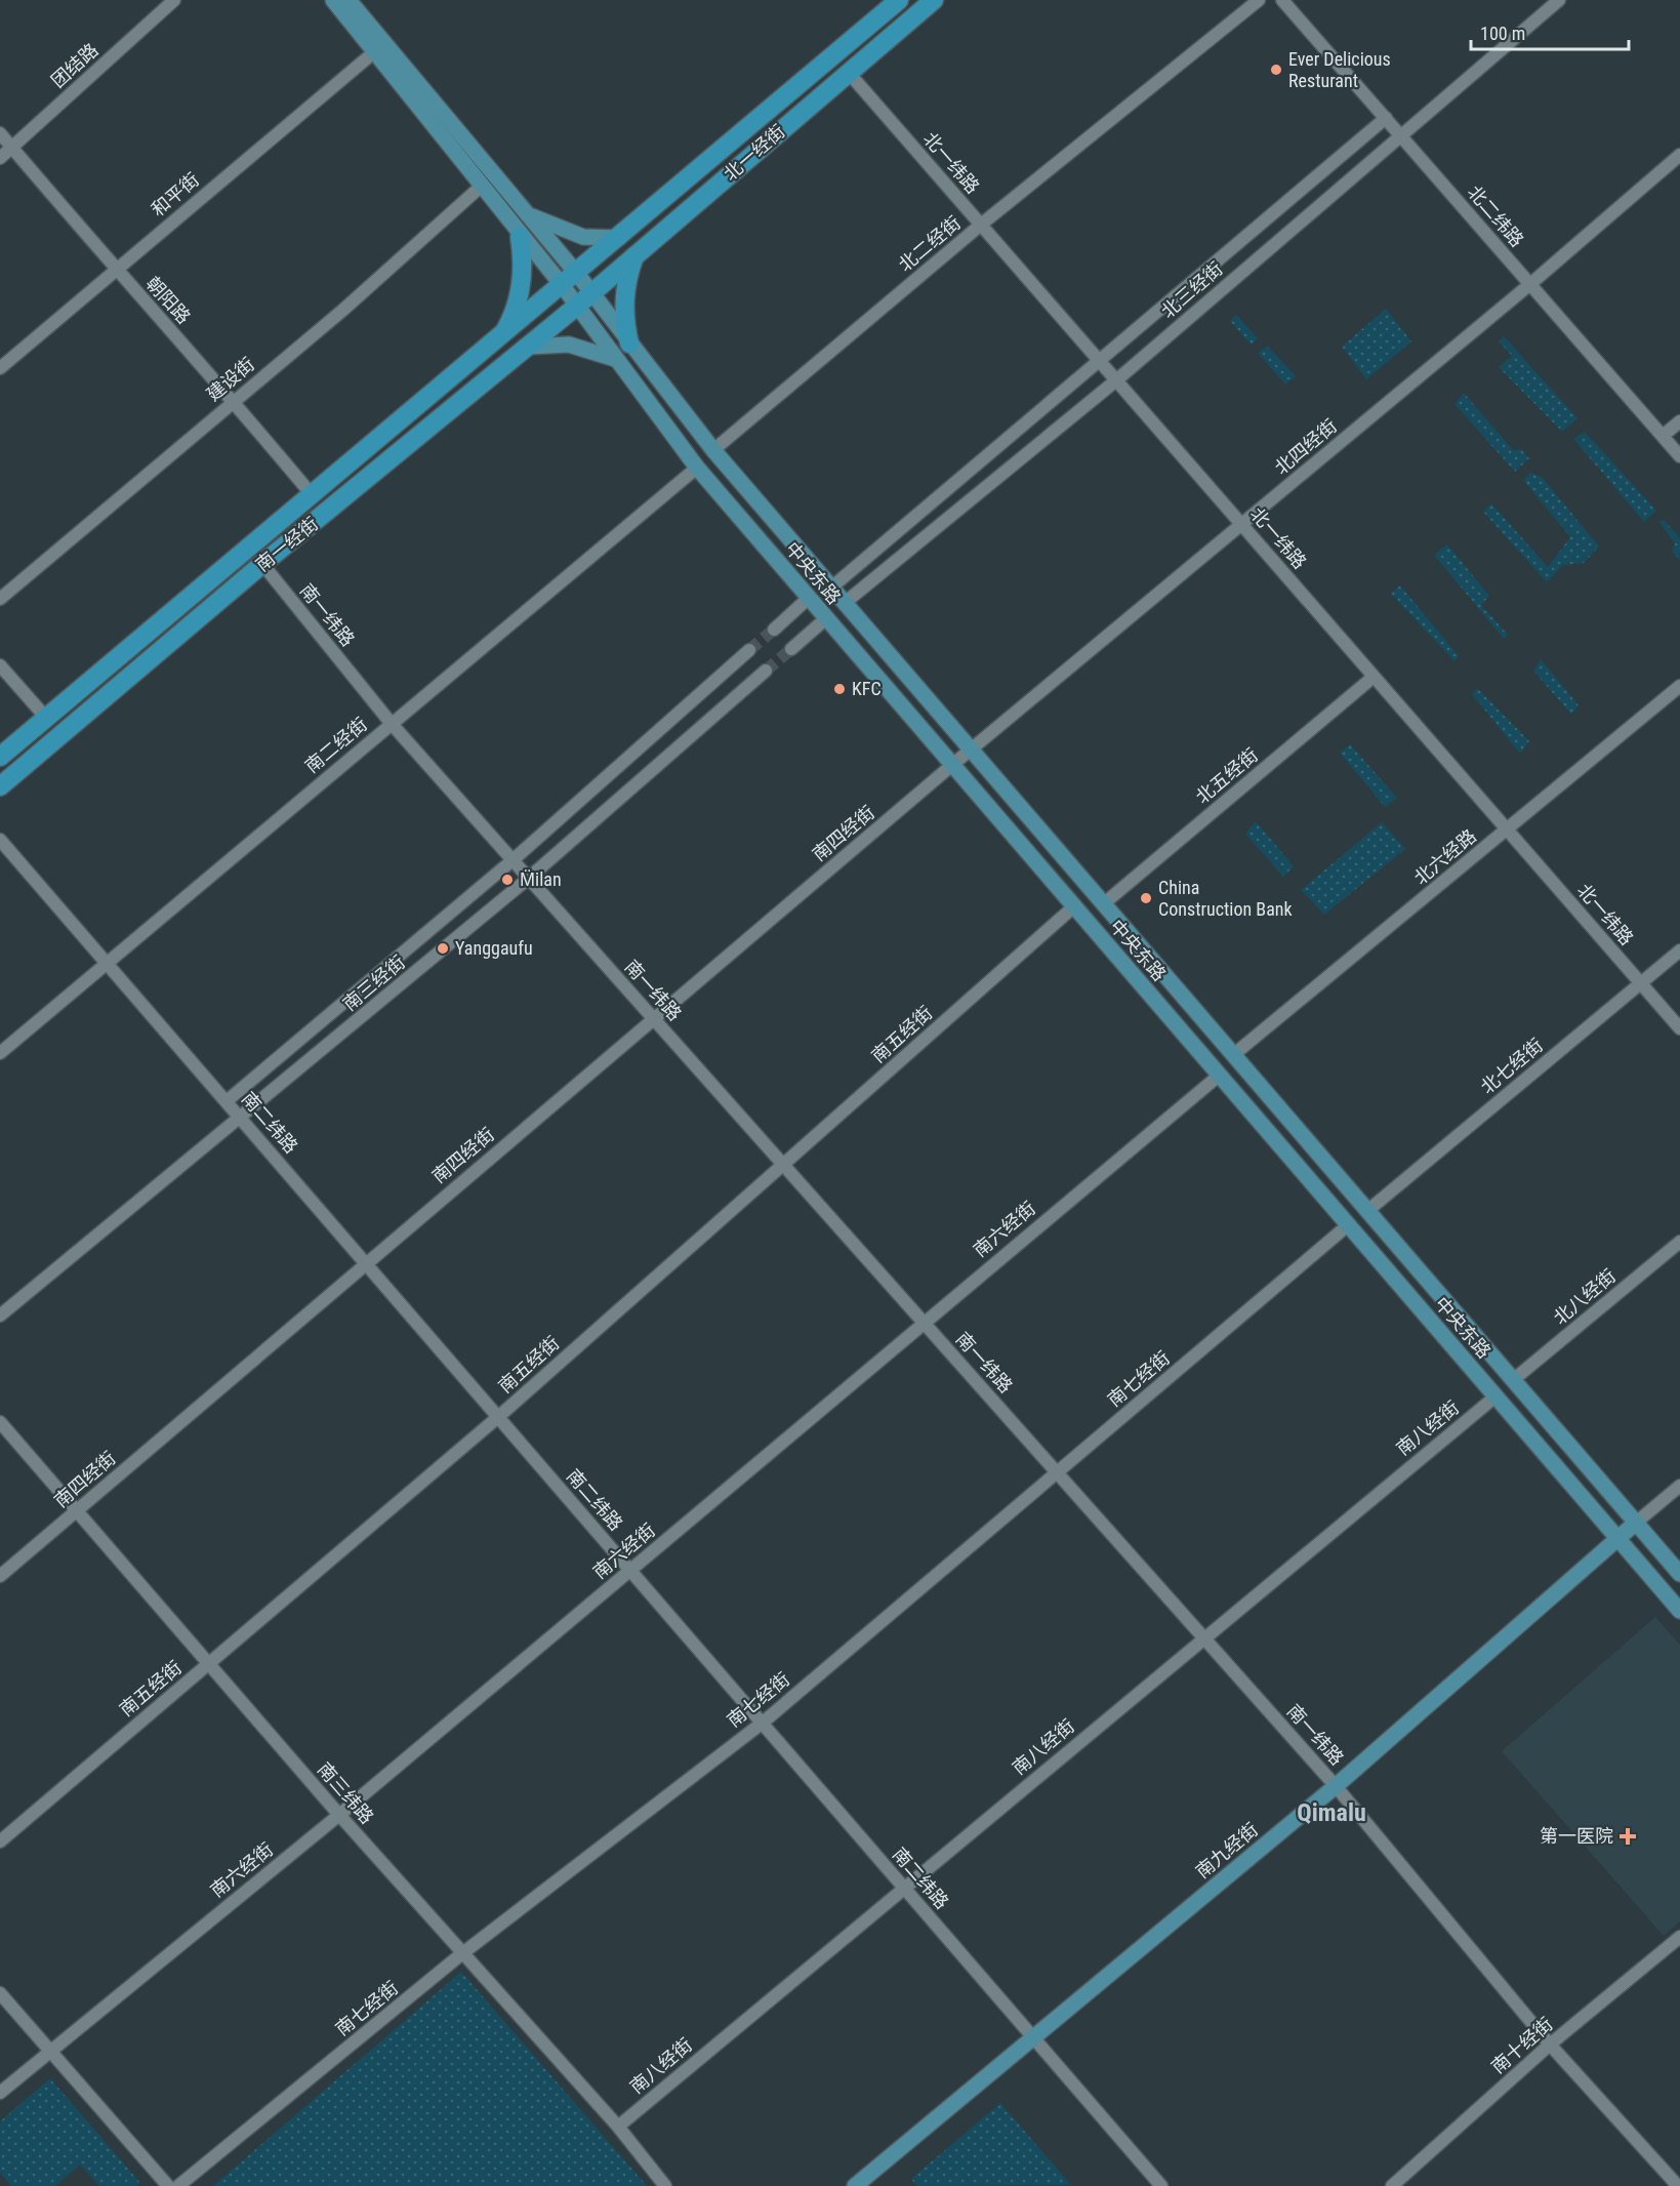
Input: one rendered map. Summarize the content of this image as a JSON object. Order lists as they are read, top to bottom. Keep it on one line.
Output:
{"streets":{"highway":["北一经街","南一经街"],"main road":["中央东路","南九经街"],"street":["团结路","北一纬路","和平街","北二纬路","北二经街","北三经街","朝阳路","建设街","北四经街","南一纬路","南二经街","北五经街","南四经街","北六经路","南三经街","南五经街","北七经街","南二纬路","南六经街","北八经街","南七经街","南八经街","南三纬路","南十经街"]},"crossings":[["团结路","朝阳路"],["北一经街","北一纬路"],["北一经街","南一经街"],["北一经街","中央东路"],["北一纬路","北二经街"],["北一纬路","北三经街"],["北一纬路","北四经街"],["北一纬路","北五经街"],["北一纬路","北六经路"],["北一纬路","北七经街"],["和平街","朝阳路"],["北二纬路","北三经街"],["北二纬路","北四经街"],["北二经街","中央东路"],["北三经街","中央东路"],["朝阳路","建设街"],["朝阳路","南一经街"],["北四经街","中央东路"],["北四经街","南四经街"],["南一经街","中央东路"],["南一经街","南一纬路"],["中央东路","南二经街"],["中央东路","北五经街"],["中央东路","南四经街"],["中央东路","北六经路"],["中央东路","南五经街"],["中央东路","北七经街"],["中央东路","南六经街"],["中央东路","北八经街"],["中央东路","南七经街"],["中央东路","南八经街"],["中央东路","南九经街"],["南一纬路","南二经街"],["南一纬路","南四经街"],["南一纬路","南三经街"],["南一纬路","南五经街"],["南一纬路","南六经街"],["南一纬路","南七经街"],["南一纬路","南八经街"],["南一纬路","南九经街"],["南一纬路","南十经街"],["南二经街","南二纬路"],["南四经街","南二纬路"],["南四经街","南三纬路"],["南三经街","南二纬路"],["南五经街","南二纬路"],["南五经街","南三纬路"],["南二纬路","南六经街"],["南二纬路","南七经街"],["南二纬路","南八经街"],["南二纬路","南九经街"],["南六经街","南三纬路"],["南七经街","南三纬路"],["南八经街","南三纬路"]],"districts":["Qimalu"],"places":{"other":["Ever Delicious Resturant","KFC","M̈ilan","China Construction Bank","Yanggaufu"],"health":["第一医院"]},"scale_bar":"100 m"}
